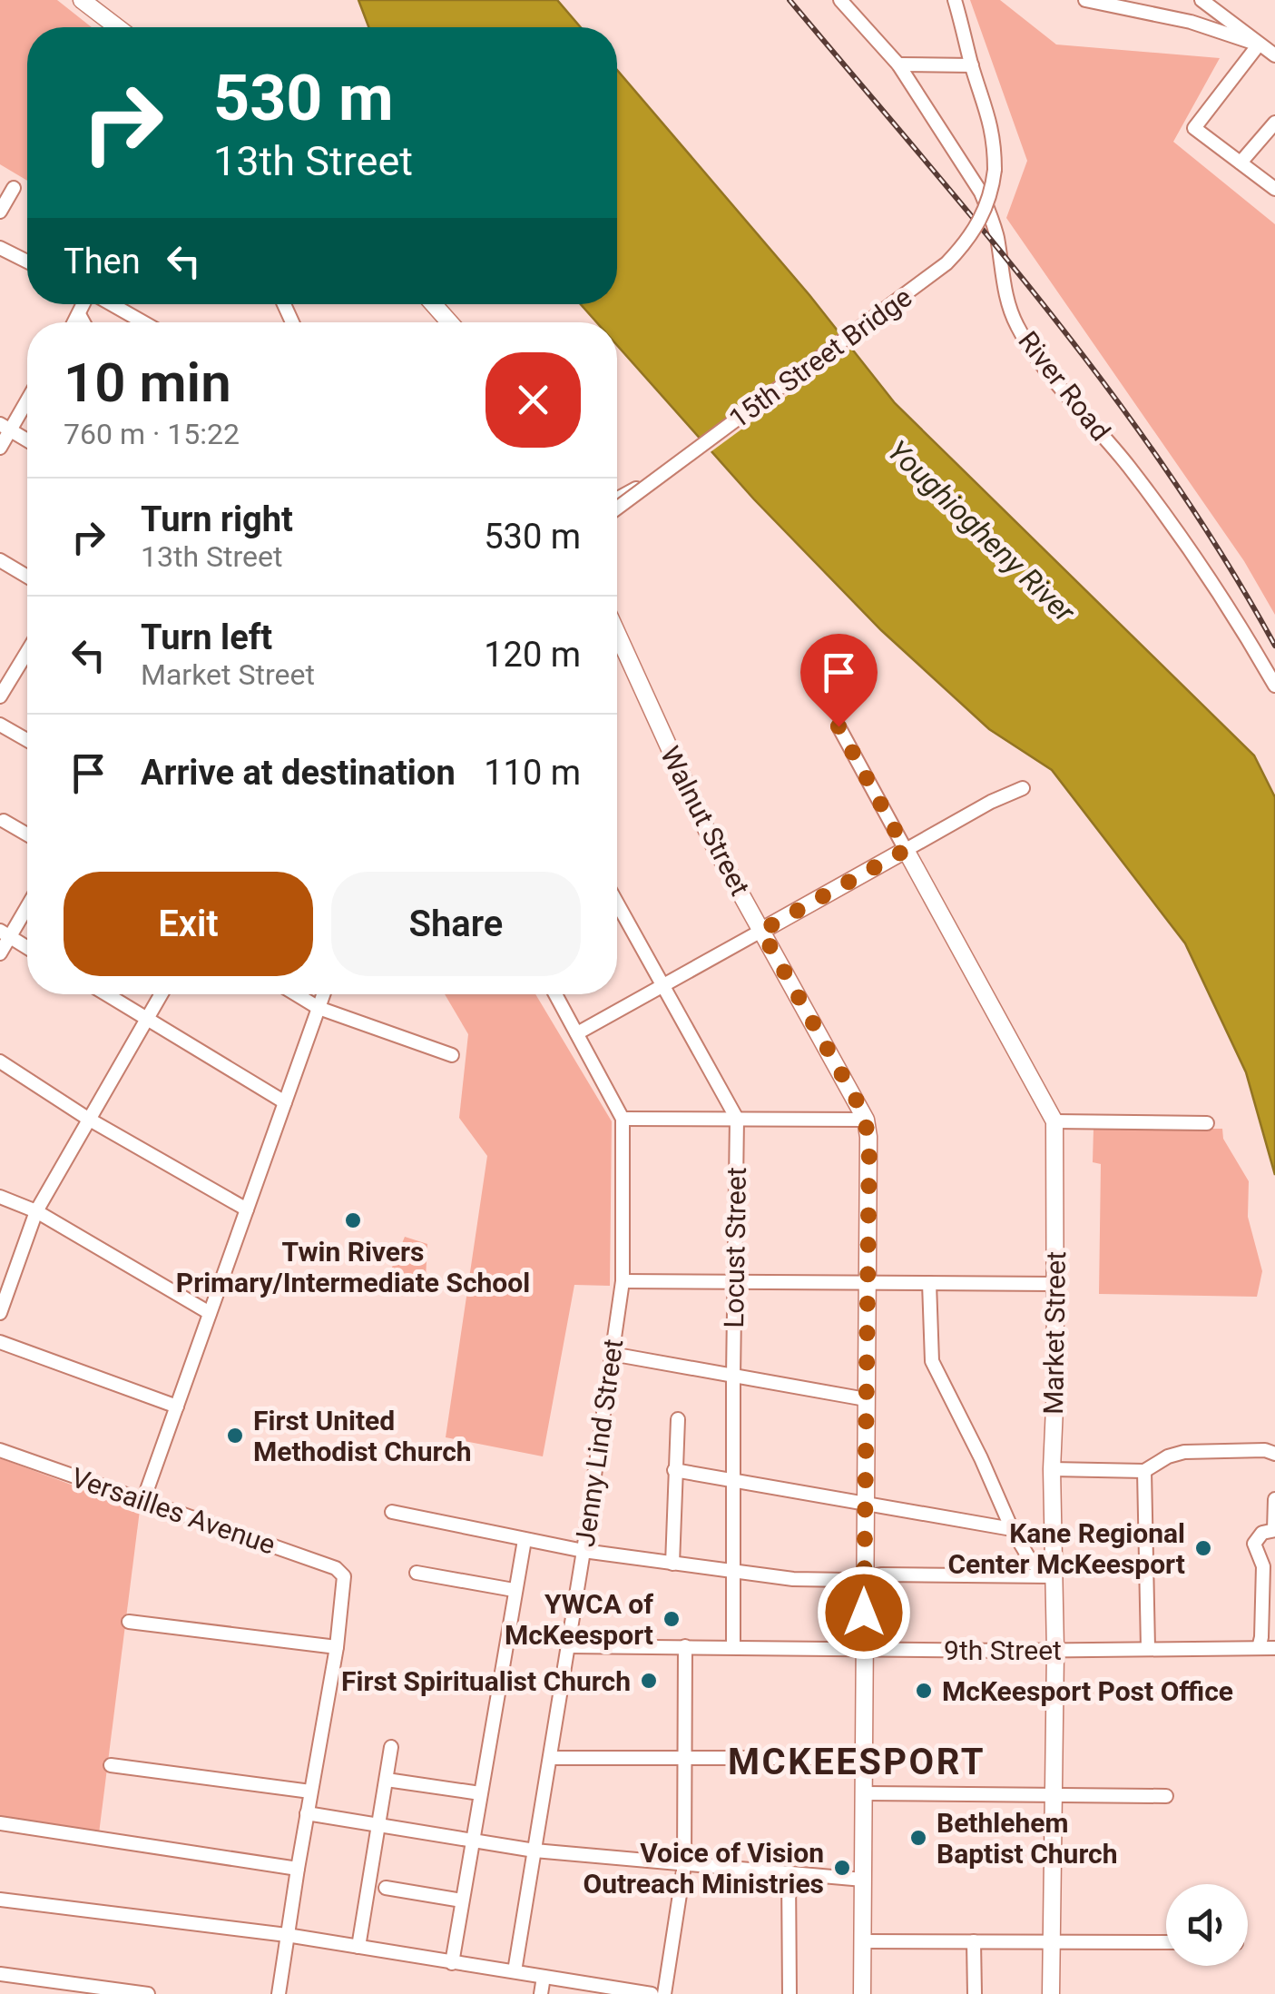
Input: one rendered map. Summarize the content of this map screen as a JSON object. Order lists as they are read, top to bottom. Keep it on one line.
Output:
{"streets":{"main road":["Walnut Street","Market Street"],"street":["15th Street Bridge","River Road","Locust Street","Jenny Lind Street","Versailles Avenue","9th Street"]},"crossings":[["Walnut Street","9th Street"],["Locust Street","9th Street"],["Market Street","9th Street"],["Jenny Lind Street","9th Street"]],"districts":["MCKEESPORT"],"water":["Youghiogheny River"],"places":["Twin Rivers Primary/Intermediate School","First United Methodist Church","Kane Regional Center McKeesport","YWCA of McKeesport","First Spiritualist Church","McKeesport Post Office","Bethlehem Baptist Church","Voice of Vision Outreach Ministries"],"page":{"turn":["530 m","13th Street"],"then":"Then","heading":["10 min","760 m · 15:22"],"list":[{"name":"Turn right","note":"13th Street","value":"530 m"},{"name":"Turn left","note":"Market Street","value":"120 m"},{"name":"Arrive at destination","value":"110 m"}],"buttons":["Exit","Share"]}}
